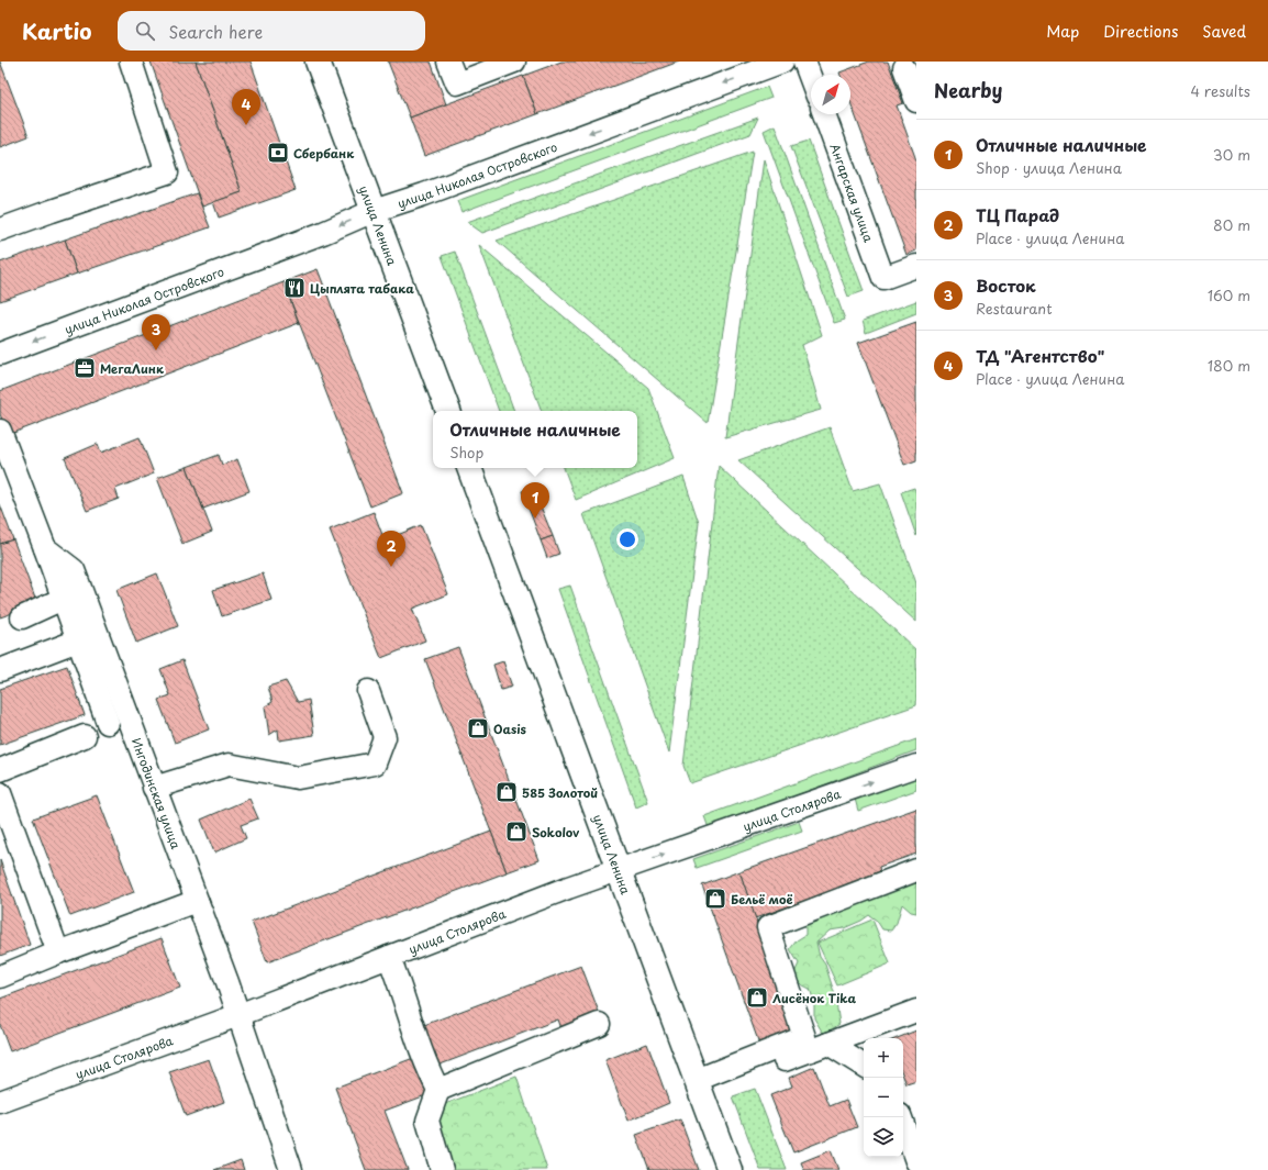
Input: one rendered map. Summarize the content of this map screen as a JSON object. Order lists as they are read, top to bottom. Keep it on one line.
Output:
{"streets":{"main road":["улица Ленина"],"street":["улица Николая Островского","Ангарская улица","Ингодинская улица","улица Столярова"]},"crossings":[["улица Николая Островского","улица Ленина"],["улица Ленина","улица Столярова"],["Ингодинская улица","улица Столярова"]],"one_way":["улица Николая Островского"],"places":{"bank":["Сбербанк"],"restaurant":["Цыплята табака"],"office":["МегаЛинк"],"shop":["Oasis","585 Золотой","Sokolov","Бельё моё","Лисёнок Tika"]},"north":"top right","page":{"header":"Kartio","search":"Search here","nav":["Map","Directions","Saved"],"heading":["Nearby","4 results"],"pins":["4","3","1","2"],"list":[{"mark":"1","name":"Отличные наличные","note":"Shop · улица Ленина","value":"30 m"},{"mark":"2","name":"ТЦ Парад","note":"Place · улица Ленина","value":"80 m"},{"mark":"3","name":"Восток","note":"Restaurant","value":"160 m"},{"mark":"4","name":"ТД \"Агентство\"","note":"Place · улица Ленина","value":"180 m"}],"popup":["Отличные наличные","Shop"],"map_buttons":["+","−"]}}
